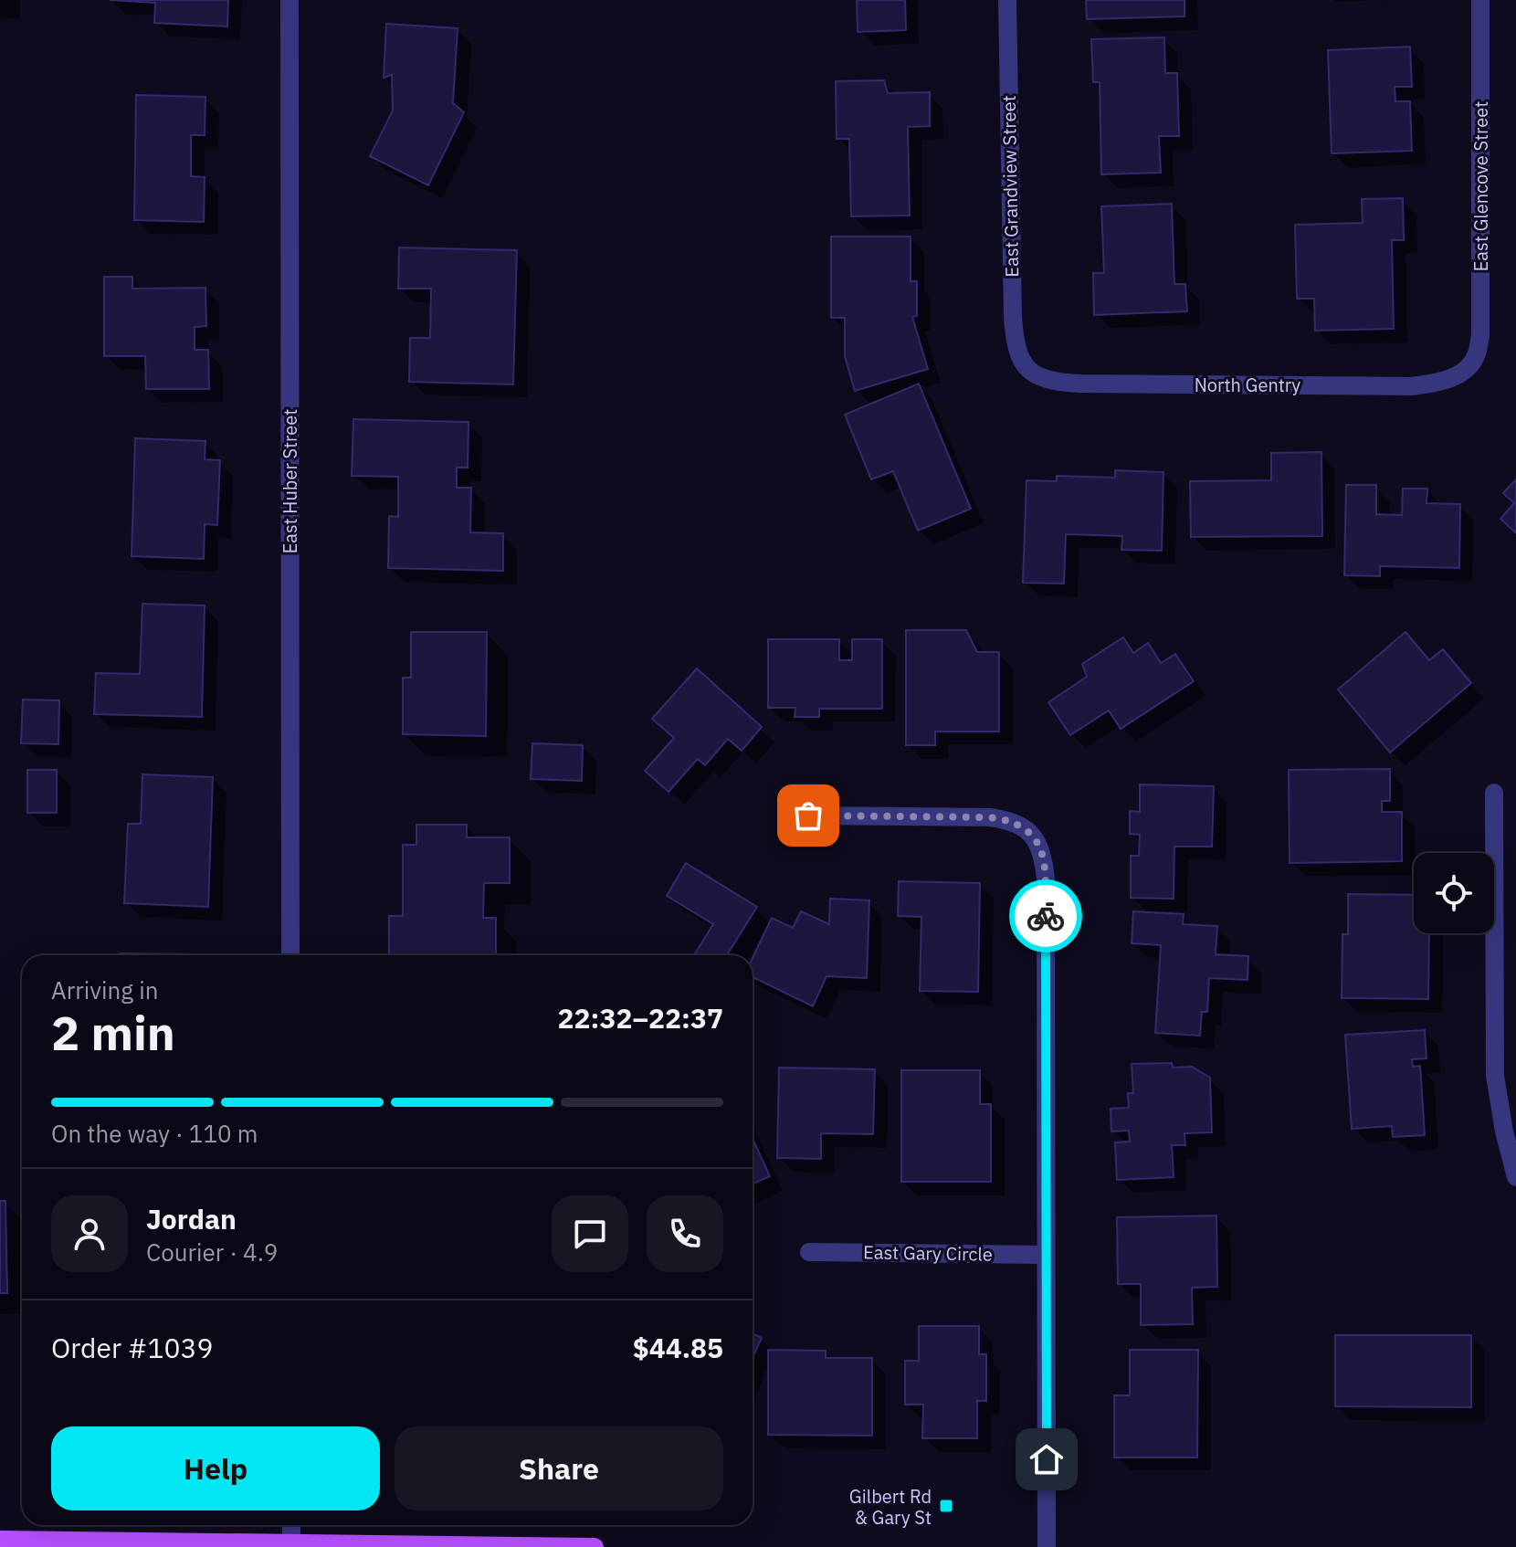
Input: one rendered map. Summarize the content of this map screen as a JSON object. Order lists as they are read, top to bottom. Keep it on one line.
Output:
{"streets":{"street":["East Grandview Street","East Glencove Street","North Gentry","East Huber Street","East Gary Circle"]},"crossings":[["East Grandview Street","North Gentry"],["East Glencove Street","North Gentry"]],"places":{"transit":["Gilbert Rd & Gary St"]},"page":{"heading":["2 min","Arriving in","22:32–22:37"],"panel":["Jordan","Courier · 4.9","Order #1039","$44.85"],"bar":"On the way · 110 m","buttons":["Help","Share"]}}
